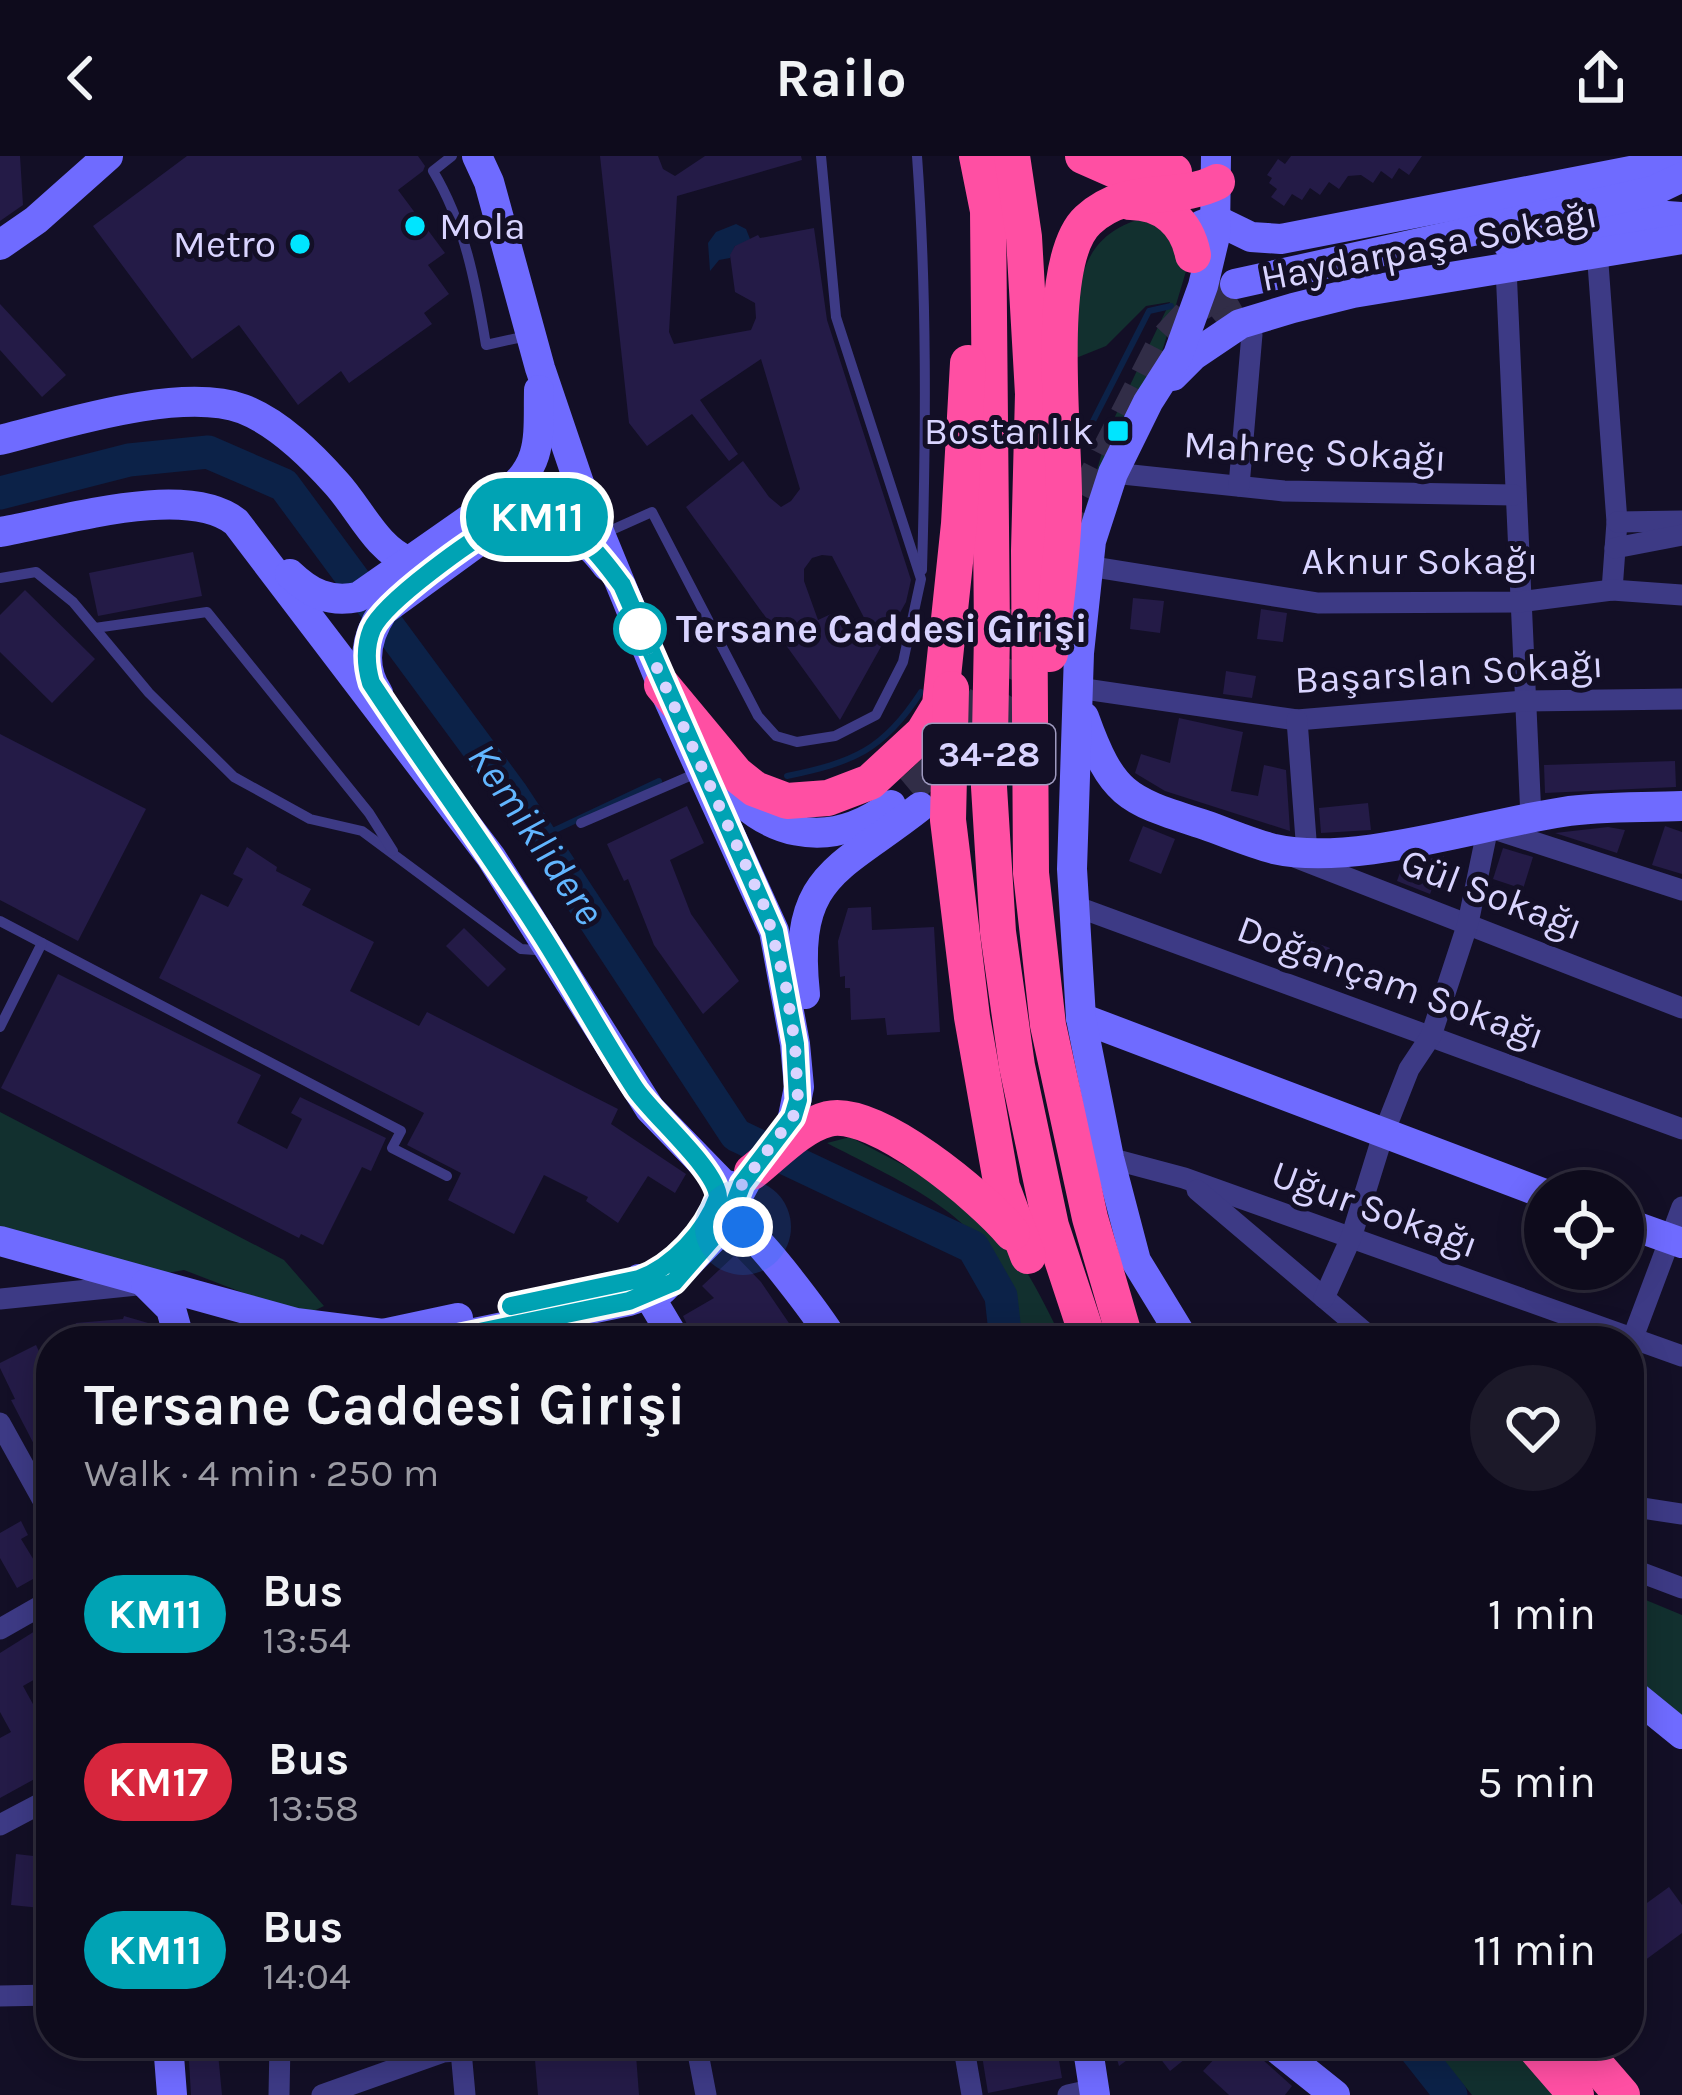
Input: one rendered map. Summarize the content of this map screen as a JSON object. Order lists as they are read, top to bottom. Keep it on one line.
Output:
{"streets":{"highway":["34-28"],"street":["Haydarpaşa Sokağı","Mahreç Sokağı","Aknur Sokağı","Başarslan Sokağı","Gül Sokağı","Doğançam Sokağı","Uğur Sokağı"]},"water":["Kemiklidere"],"places":{"other":["Mola","Metro","Tersane Caddesi Girişi"],"transit":["Bostanlık"]},"lines":["bus line KM11"],"page":{"header":"Railo","on_map":"KM11","heading":["Tersane Caddesi Girişi","Walk · 4 min · 250 m"],"list":[{"mark":"KM11","name":"Bus","note":"13:54","value":"1 min"},{"mark":"KM17","name":"Bus","note":"13:58","value":"5 min"},{"mark":"KM11","name":"Bus","note":"14:04","value":"11 min"}]}}
